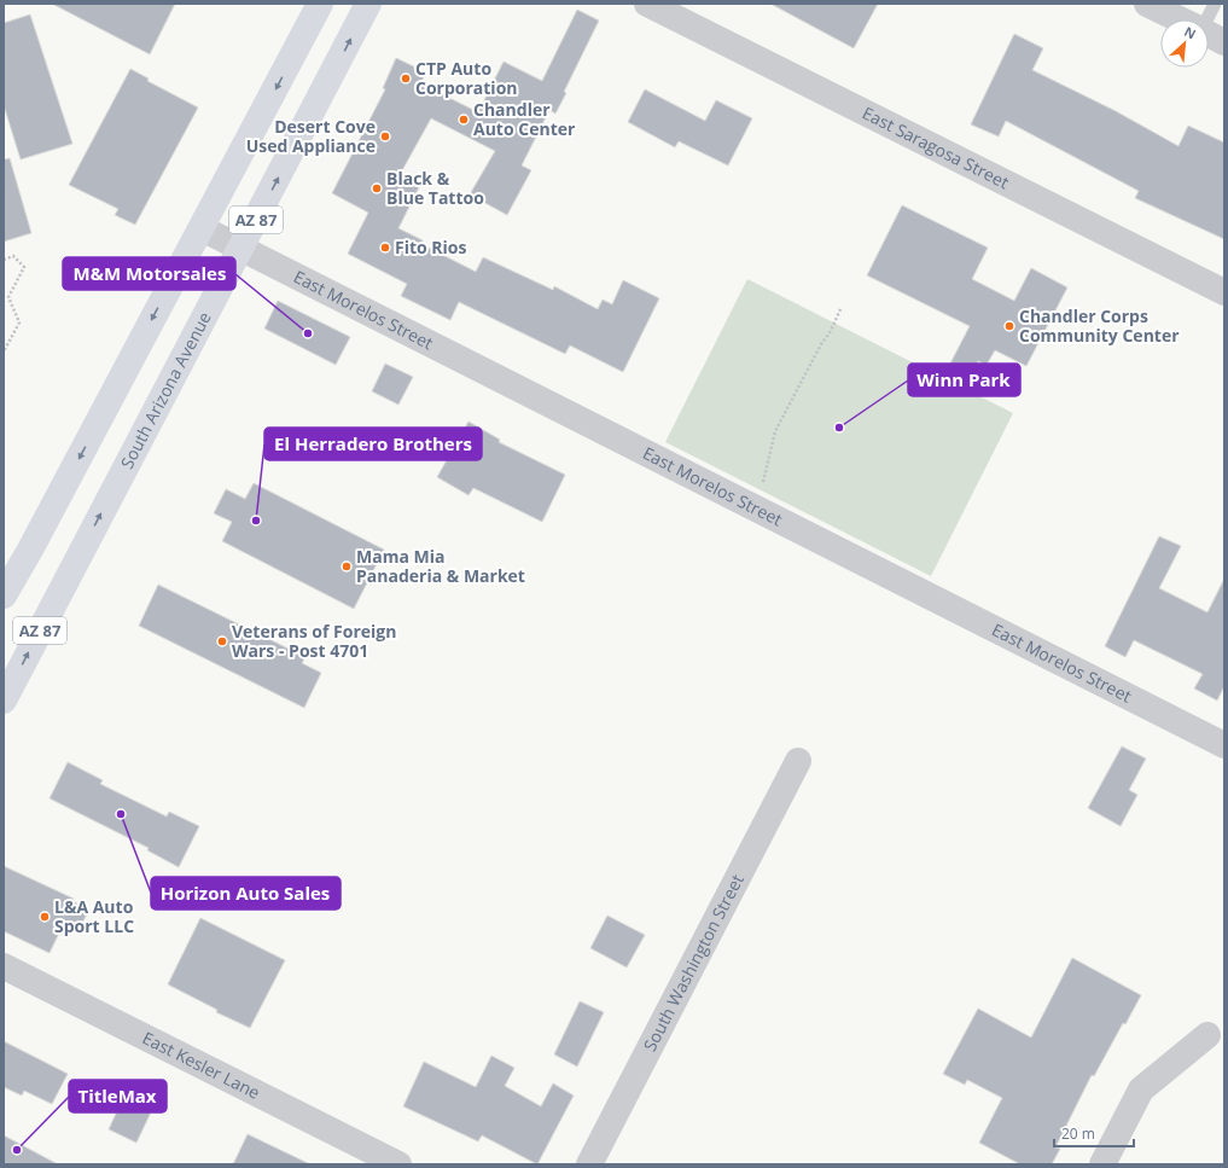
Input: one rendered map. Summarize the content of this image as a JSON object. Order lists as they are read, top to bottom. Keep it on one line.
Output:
{"streets":{"main road":["AZ 87","South Arizona Avenue"],"street":["East Saragosa Street","East Morelos Street","South Washington Street","East Kesler Lane"]},"crossings":[["AZ 87","East Morelos Street"],["East Morelos Street","South Arizona Avenue"]],"places":["CTP Auto Corporation","Chandler Auto Center","Desert Cove Used Appliance","Black & Blue Tattoo","Fito Rios","Chandler Corps Community Center","M&M Motorsales","Winn Park","El Herradero Brothers","Mama Mia Panaderia & Market","Veterans of Foreign Wars - Post 4701","Horizon Auto Sales","L&A Auto Sport LLC","TitleMax"],"scale_bar":"20 m","north":"top right"}
